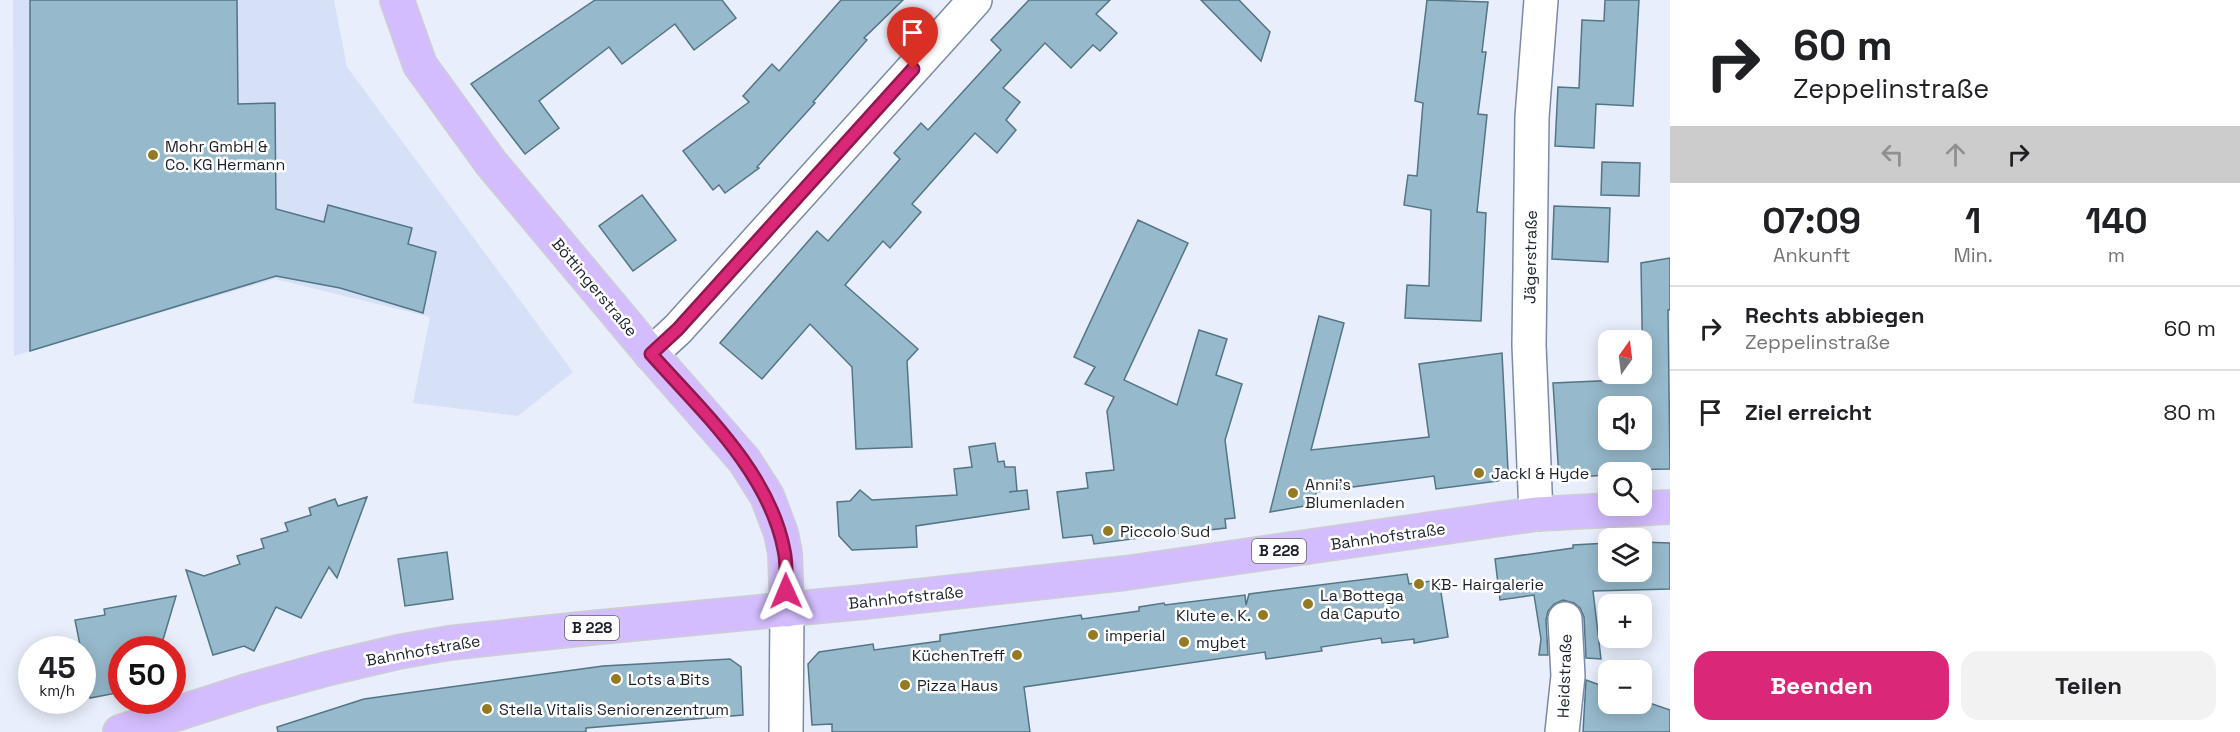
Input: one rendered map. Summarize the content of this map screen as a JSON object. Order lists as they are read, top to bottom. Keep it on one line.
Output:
{"streets":{"main road":["Böttingerstraße","Bahnhofstraße","B 228"],"street":["Jägerstraße","Heidstraße"]},"crossings":[["Jägerstraße","Bahnhofstraße"],["Böttingerstraße","Bahnhofstraße"]],"places":["Mohr GmbH & Co. KG Hermann","Jackl & Hyde","Anni's Blumenladen","Piccolo Sud","KB- Hairgalerie","La Bottega da Caputo","Klute e. K.","imperial","mybet","KüchenTreff","Lots a Bits","Pizza Haus","Stella Vitalis Seniorenzentrum"],"north":"top","page":{"turn":["60 m","Zeppelinstraße"],"eta":["07:09","Ankunft","1","Min.","140","m"],"list":[{"name":"Rechts abbiegen","note":"Zeppelinstraße","value":"60 m"},{"name":"Ziel erreicht","value":"80 m"}],"map_buttons":["+","−"],"speed":"45 km/h","limit":"50","buttons":["Beenden","Teilen"]}}
